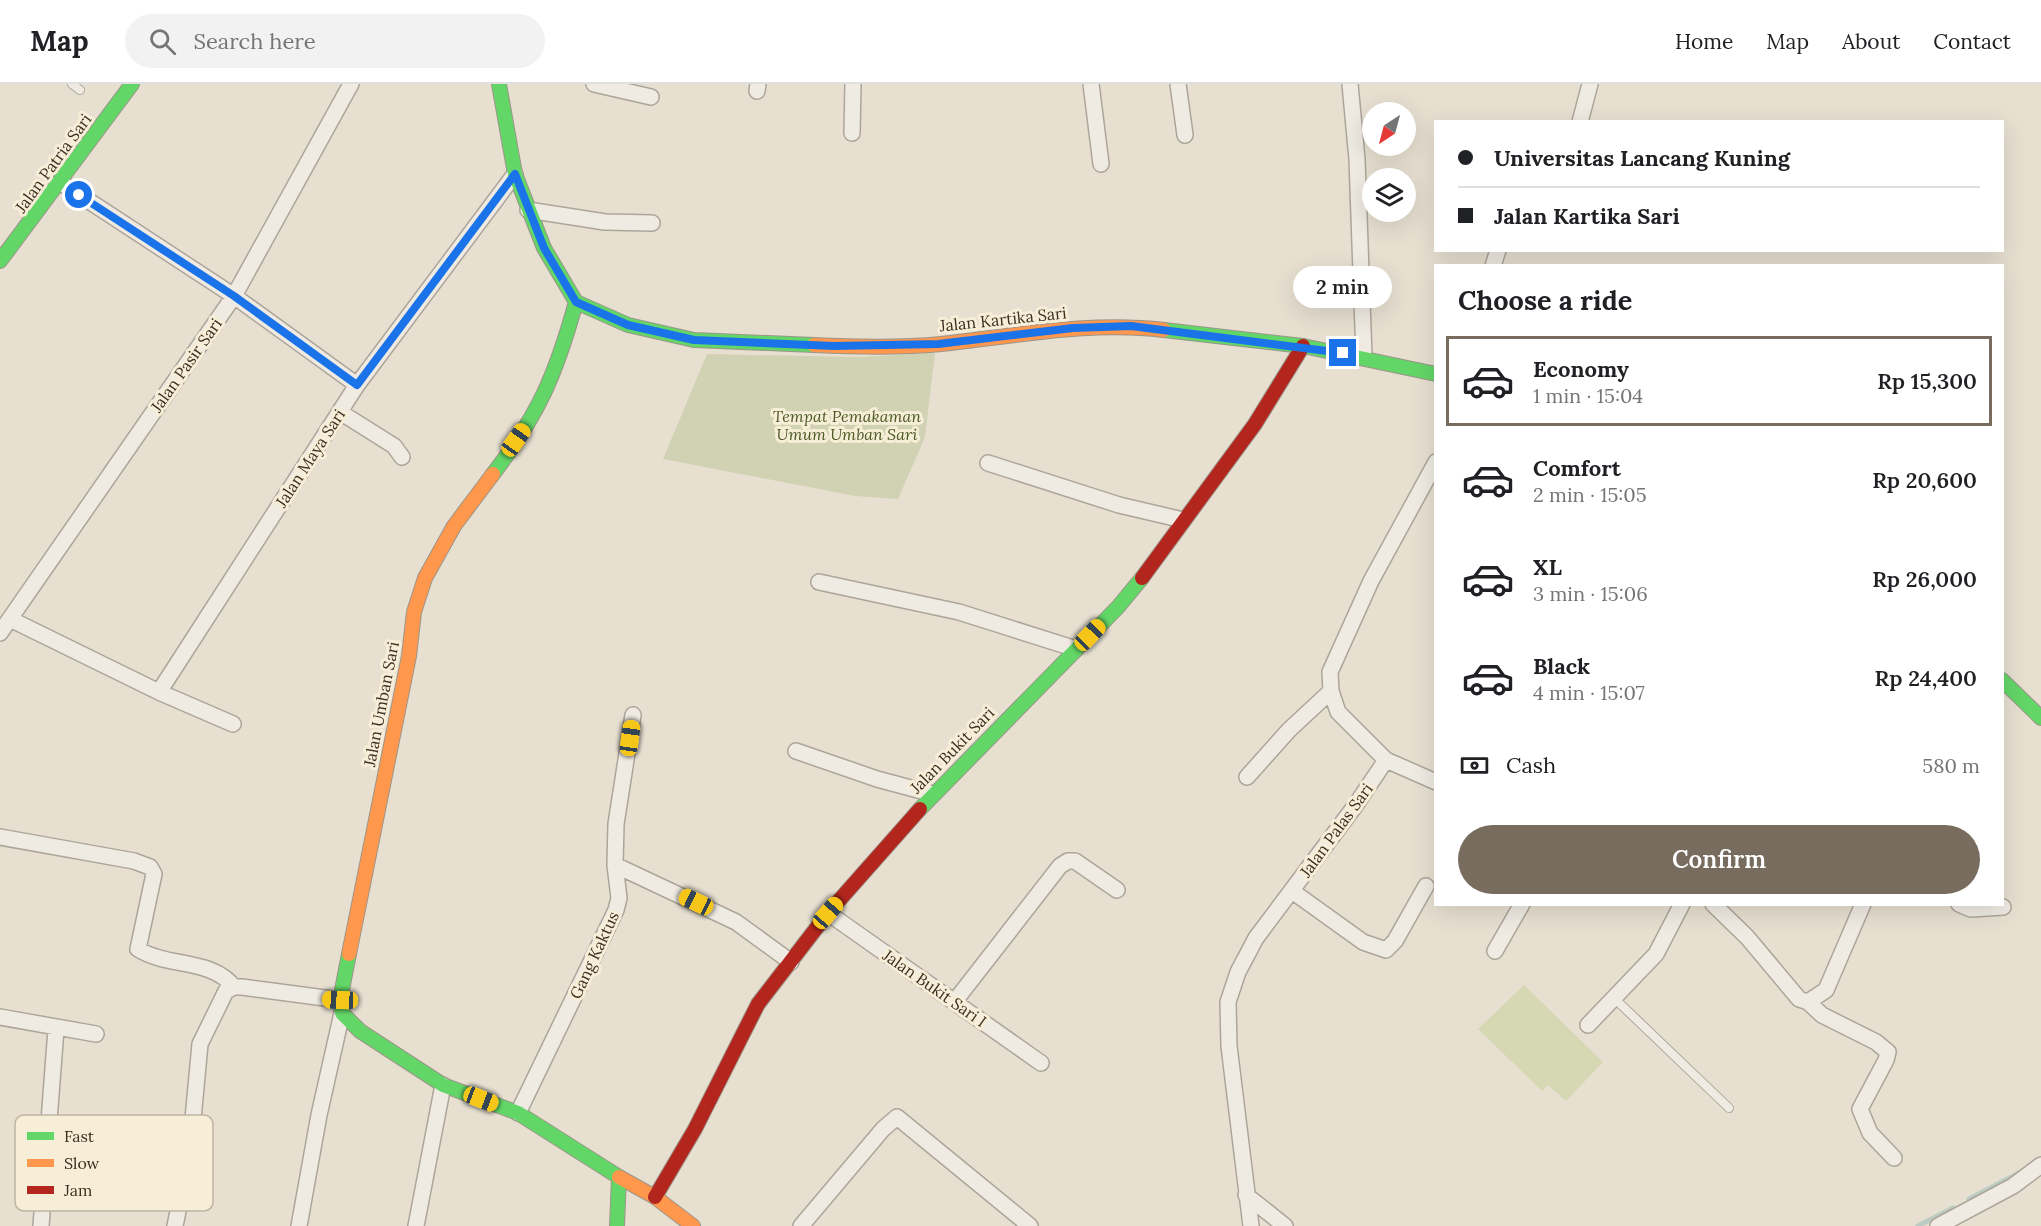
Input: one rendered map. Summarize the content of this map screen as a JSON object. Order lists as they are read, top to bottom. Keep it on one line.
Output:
{"streets":{"street":["Jalan Patria Sari","Jalan Kartika Sari","Jalan Pasir Sari","Jalan Maya Sari","Jalan Umban Sari","Jalan Bukit Sari","Jalan Palas Sari","Gang Kaktus","Jalan Bukit Sari I"]},"crossings":[["Jalan Kartika Sari","Jalan Umban Sari"],["Jalan Kartika Sari","Jalan Bukit Sari"],["Jalan Bukit Sari","Jalan Bukit Sari I"]],"parks":["Tempat Pemakaman Umum Umban Sari"],"legend":["Fast","Slow","Jam"],"north":"bottom left","page":{"header":"Map","search":"Search here","nav":["Home","Map","About","Contact"],"banner":["Universitas Lancang Kuning","Jalan Kartika Sari"],"heading":"Choose a ride","bubble":"2 min","list":[{"name":"Economy","note":"1 min · 15:04","value":"Rp 15,300"},{"name":"Comfort","note":"2 min · 15:05","value":"Rp 20,600"},{"name":"XL","note":"3 min · 15:06","value":"Rp 26,000"},{"name":"Black","note":"4 min · 15:07","value":"Rp 24,400"}],"pay":["Cash","580 m"],"buttons":"Confirm"}}
